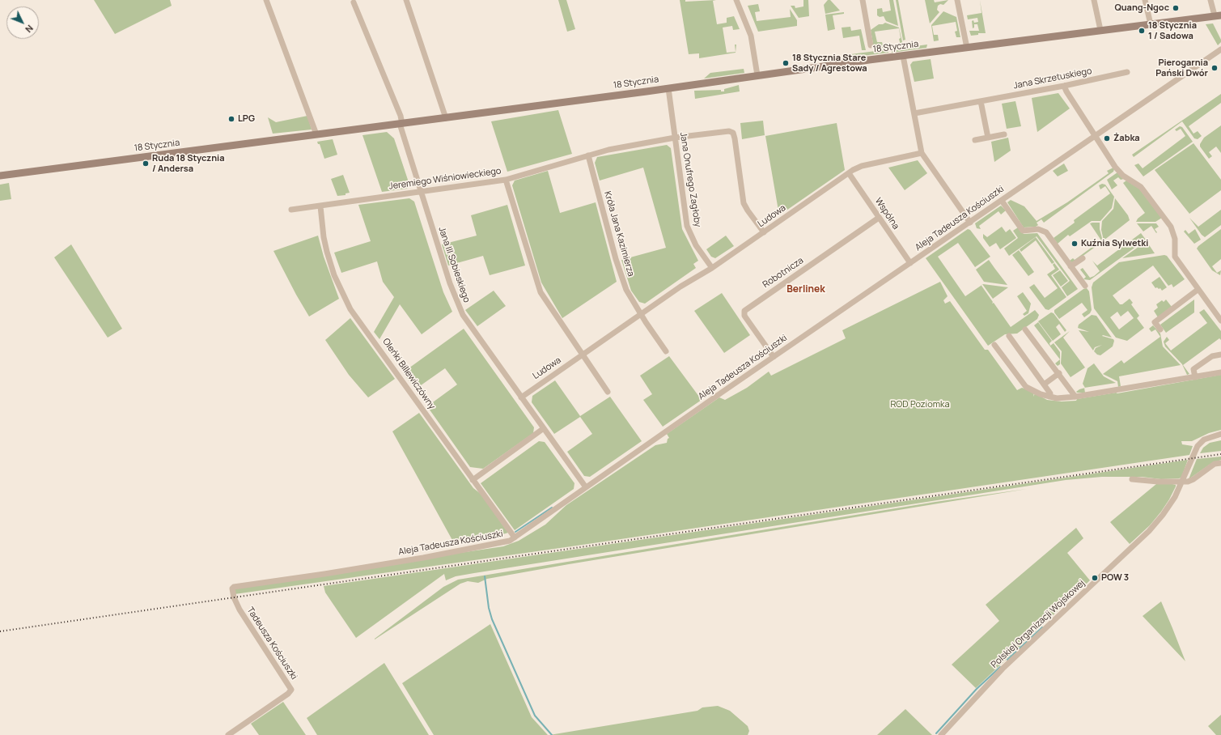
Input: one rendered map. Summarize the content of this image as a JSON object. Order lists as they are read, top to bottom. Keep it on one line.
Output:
{"streets":{"main road":["18 Stycznia"],"street":["Jana Skrzetuskiego","Jeremiego Wiśniowieckiego","Jana Onufrego Zagłoby","Wspólna","Ludowa","Aleja Tadeusza Kościuszki","Króla Jana Kazimierza","Jana III Sobieskiego","Robotnicza","Oleńki Billewiczówny","Polskiej Organizacji Wojskowej","Tadeusza Kościuszki"]},"crossings":[["18 Stycznia","Jana Onufrego Zagłoby"],["18 Stycznia","Jana III Sobieskiego"],["Jeremiego Wiśniowieckiego","Jana Onufrego Zagłoby"],["Jeremiego Wiśniowieckiego","Ludowa"],["Jeremiego Wiśniowieckiego","Króla Jana Kazimierza"],["Jeremiego Wiśniowieckiego","Jana III Sobieskiego"],["Jeremiego Wiśniowieckiego","Oleńki Billewiczówny"],["Jana Onufrego Zagłoby","Ludowa"],["Wspólna","Ludowa"],["Wspólna","Aleja Tadeusza Kościuszki"],["Wspólna","Robotnicza"],["Ludowa","Króla Jana Kazimierza"],["Ludowa","Jana III Sobieskiego"],["Aleja Tadeusza Kościuszki","Jana III Sobieskiego"],["Aleja Tadeusza Kościuszki","Robotnicza"],["Aleja Tadeusza Kościuszki","Oleńki Billewiczówny"],["Aleja Tadeusza Kościuszki","Tadeusza Kościuszki"]],"districts":["Berlinek"],"parks":["ROD Poziomka"],"places":["Quang-Ngoc","18 Stycznia 1 / Sadowa","18 Stycznia Stare Sady / Agrestowa","Pierogarnia Pański Dwór","LPG","Żabka","Ruda 18 Stycznia / Andersa","Kuźnia Sylwetki","POW 3"],"north":"bottom right"}
